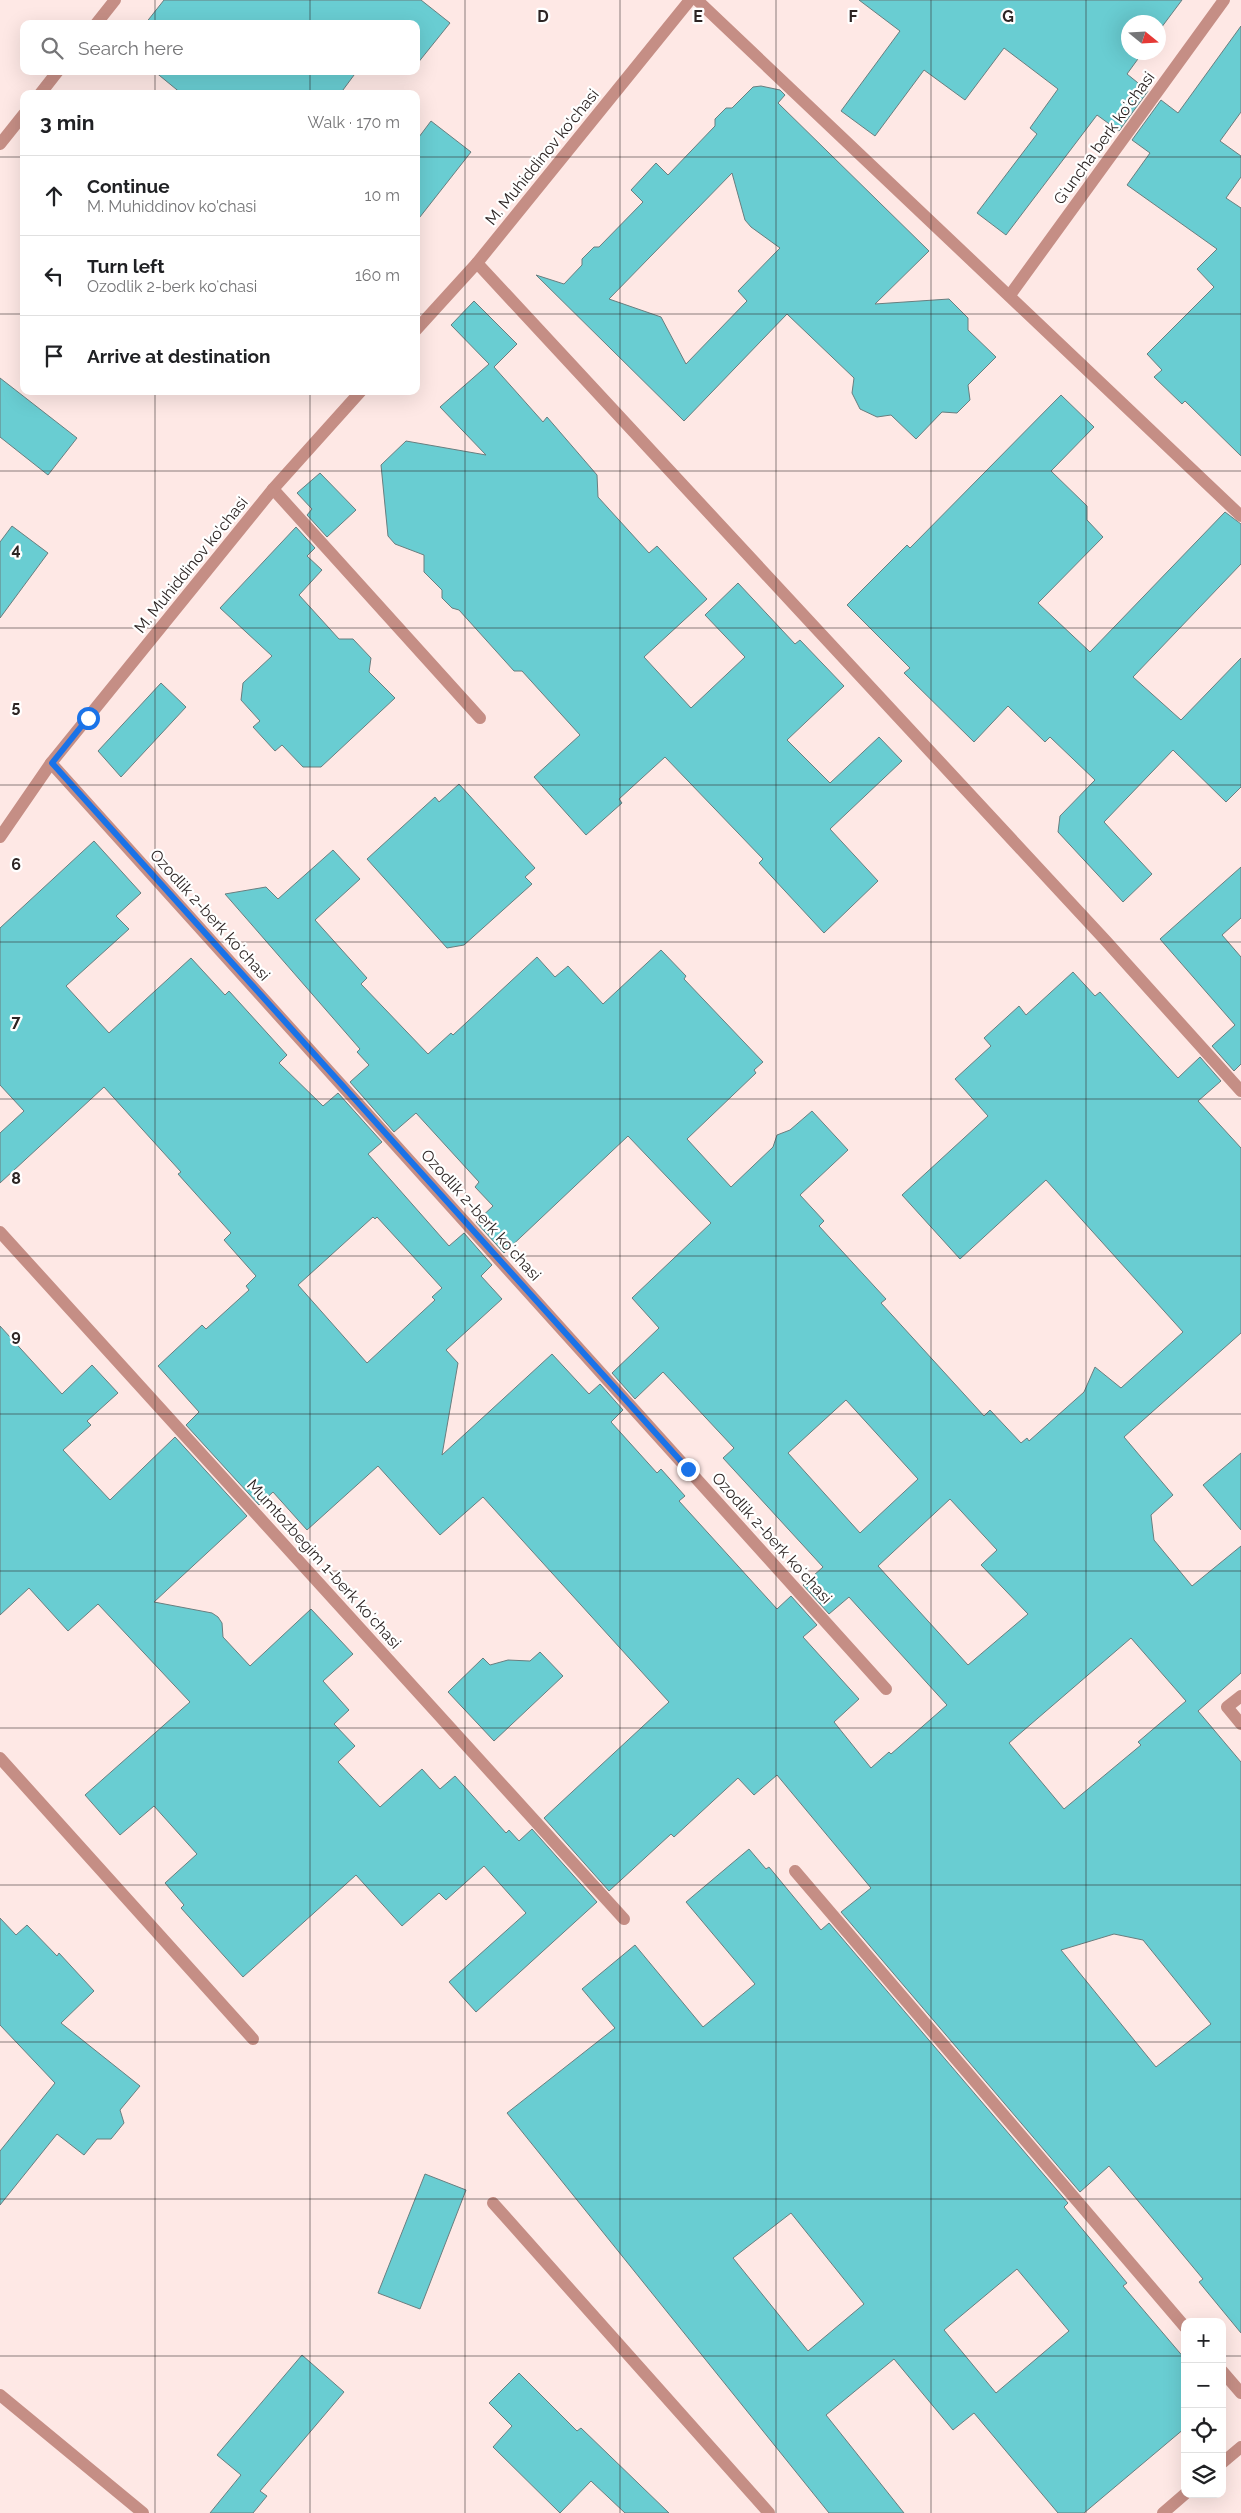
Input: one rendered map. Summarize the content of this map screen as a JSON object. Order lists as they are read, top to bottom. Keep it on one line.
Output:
{"streets":{"street":["Gʻuncha berk koʻchasi","M. Muhiddinov ko'chasi","Ozodlik 2-berk koʻchasi","Mumtozbegim 1-berk koʻchasi"]},"crossings":[["M. Muhiddinov ko'chasi","Ozodlik 2-berk koʻchasi"]],"north":"right","page":{"search":"Search here","heading":["3 min","Walk · 170 m"],"list":[["Continue","M. Muhiddinov ko'chasi","10 m"],["Turn left","Ozodlik 2-berk koʻchasi","160 m"],"Arrive at destination"],"map_buttons":["+","−"]},"grid":{"columns":["D","E","F","G"],"rows":["4","5","6","7","8","9"]}}
